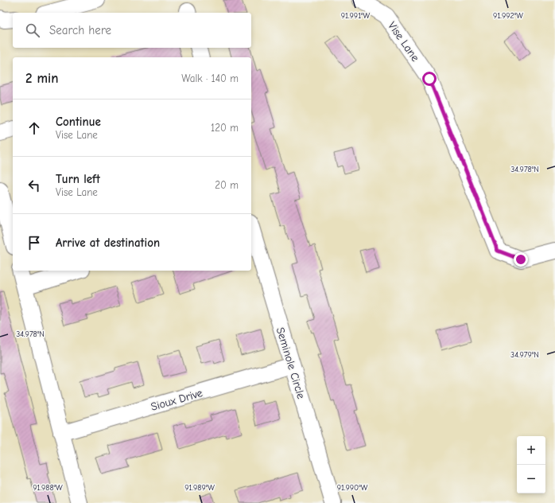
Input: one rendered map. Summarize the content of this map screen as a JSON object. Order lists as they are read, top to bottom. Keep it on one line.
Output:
{"streets":{"street":["Vise Lane","Seminole Circle","Sioux Drive"]},"crossings":[["Seminole Circle","Sioux Drive"]],"page":{"search":"Search here","heading":["2 min","Walk · 140 m"],"list":[["Continue","Vise Lane","120 m"],["Turn left","Vise Lane","20 m"],"Arrive at destination"],"map_buttons":["+","−"]},"coordinates":["91.991°W","91.992°W","34.978°N","34.979°N","91.988°W","91.989°W","91.990°W"]}
